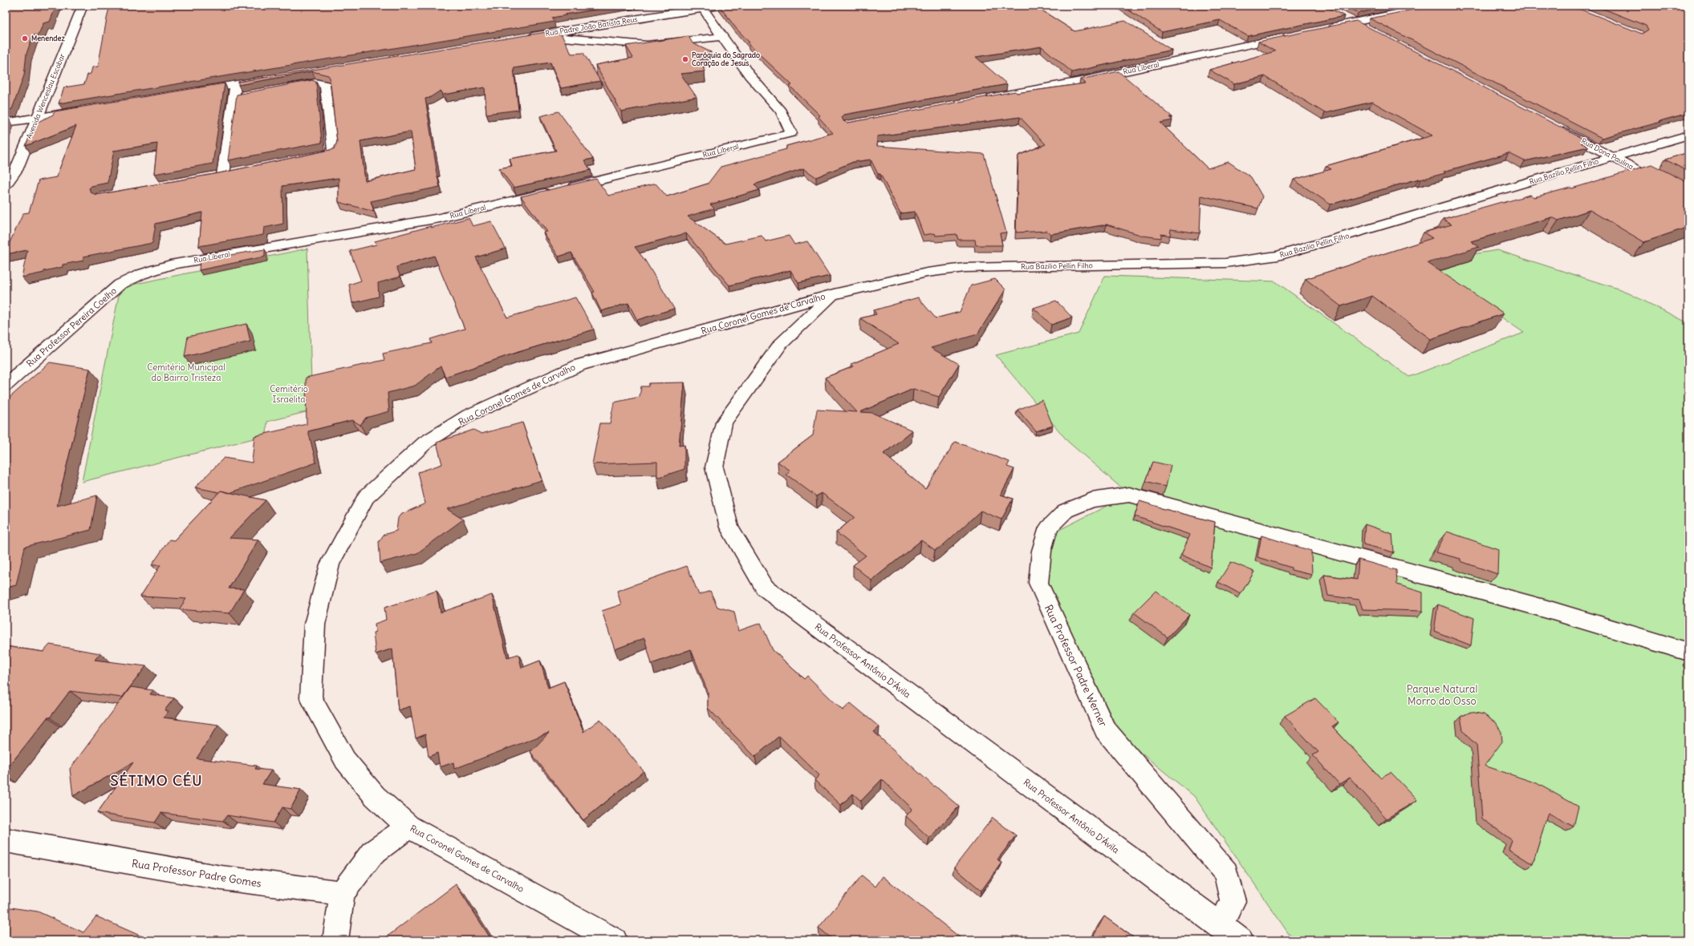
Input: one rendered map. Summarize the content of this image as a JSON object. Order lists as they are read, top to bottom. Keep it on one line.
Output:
{"streets":{"street":["Rua Padre João Batista Reus","Rua Liberal","Avenida Wenceslau Escobar","Rua Dona Paulina","Rua Bazilio Pellin Filho","Rua Coronel Gomes de Carvalho","Rua Professor Pereira Coelho","Rua Professor Antônio D'Ávila","Rua Professor Padre Werner","Rua Professor Padre Gomes"]},"crossings":[["Rua Liberal","Rua Professor Pereira Coelho"],["Rua Dona Paulina","Rua Bazilio Pellin Filho"],["Rua Bazilio Pellin Filho","Rua Coronel Gomes de Carvalho"],["Rua Bazilio Pellin Filho","Rua Professor Antônio D'Ávila"],["Rua Coronel Gomes de Carvalho","Rua Professor Antônio D'Ávila"],["Rua Professor Antônio D'Ávila","Rua Professor Padre Werner"]],"districts":["SÉTIMO CÉU"],"parks":["Cemitério Municipal do Bairro Tristeza","Cemitério Israelita","Parque Natural Morro do Osso"],"places":["Menendez","Paróquia do Sagrado Coração de Jesus"]}
